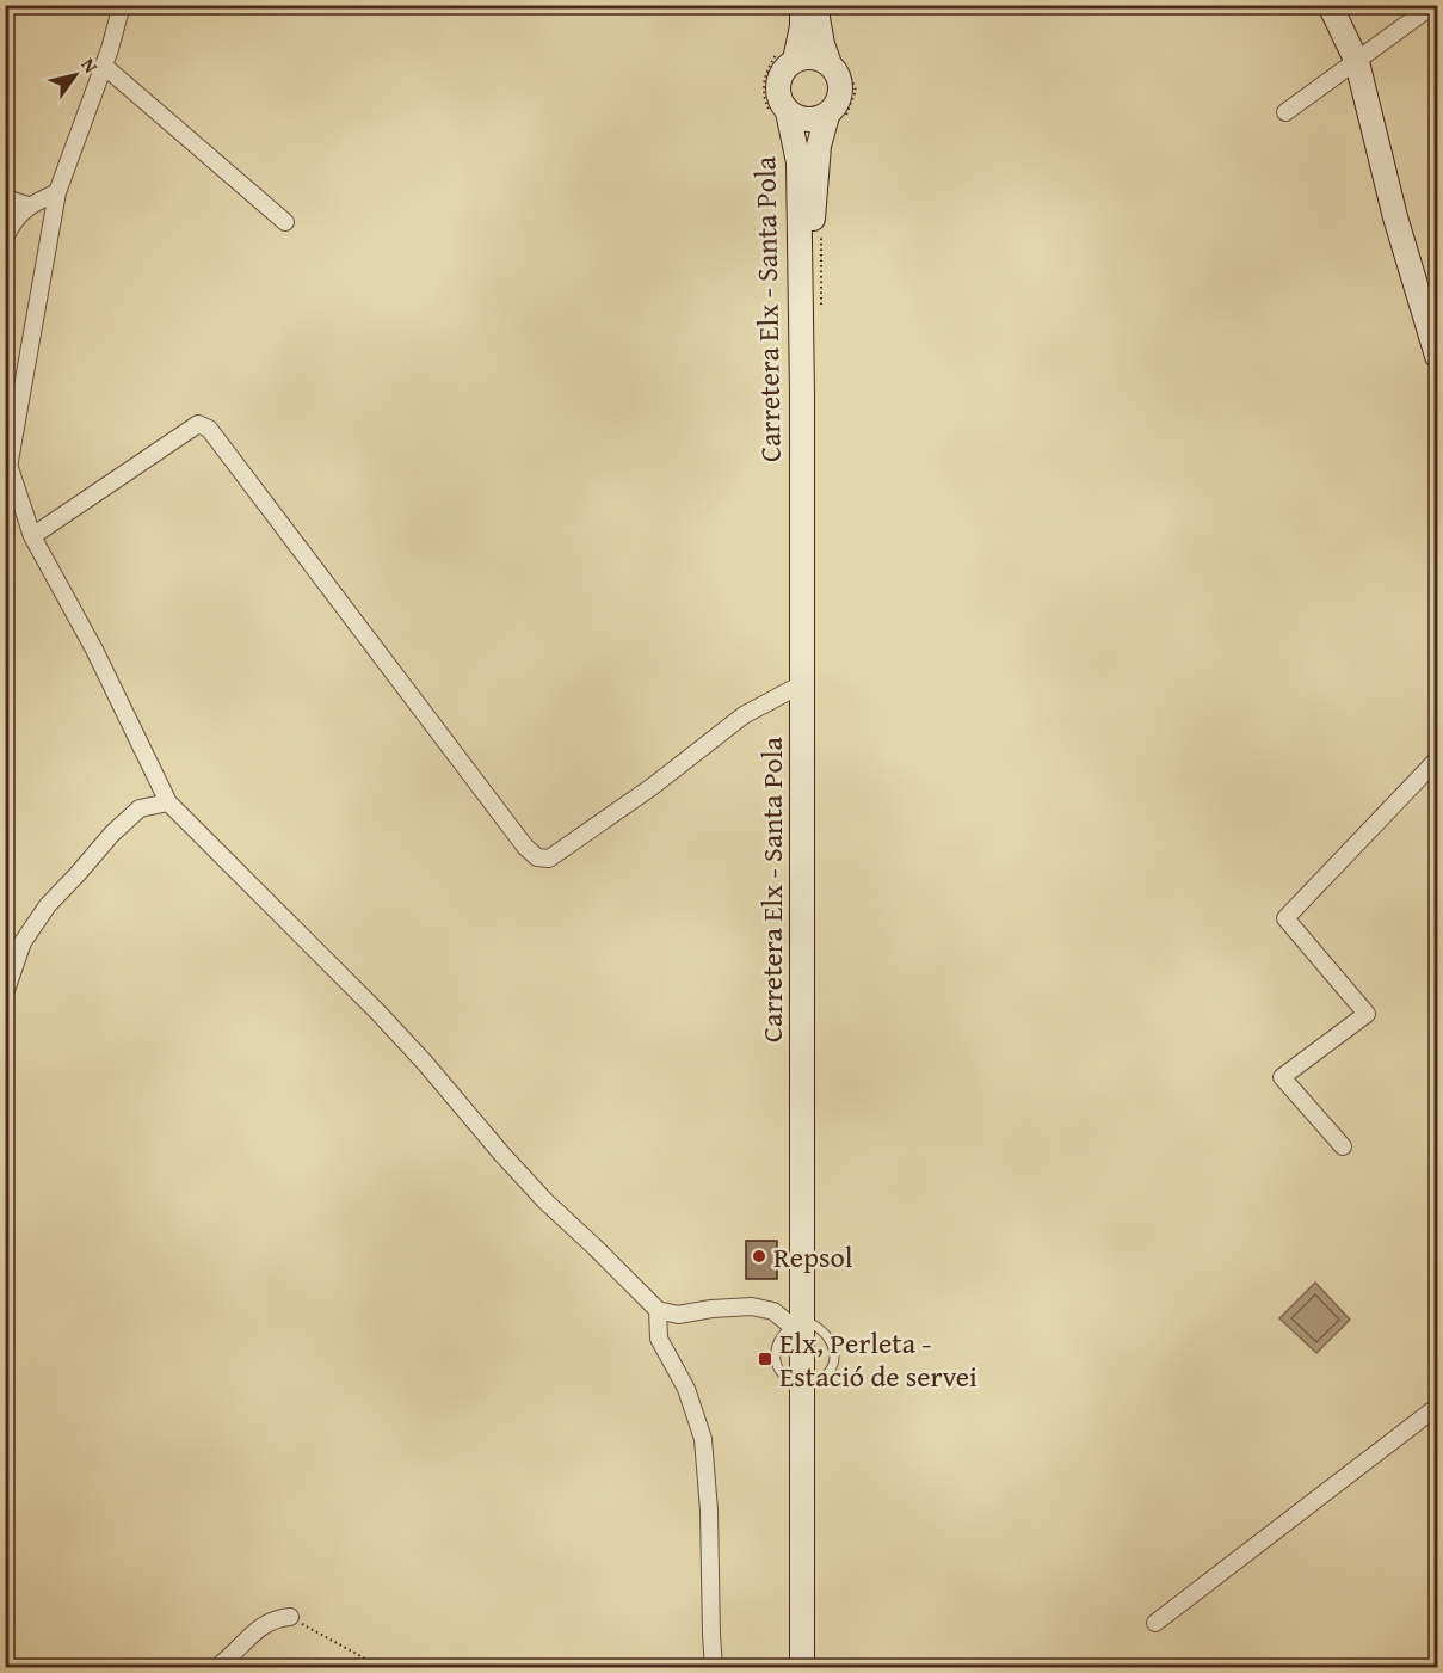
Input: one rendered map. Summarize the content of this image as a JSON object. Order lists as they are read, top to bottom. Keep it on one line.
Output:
{"streets":{"main road":["Carretera Elx - Santa Pola"]},"places":{"other":["Repsol"],"transit":["Elx, Perleta - Estació de servei"]},"north":"top right"}
